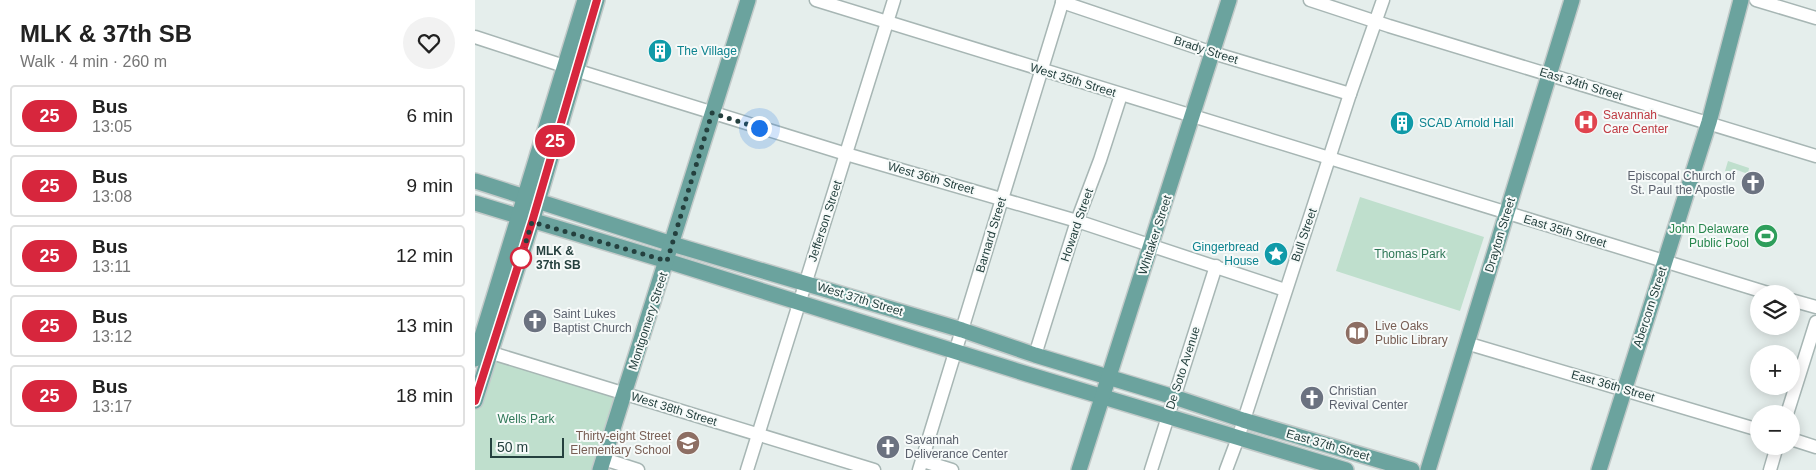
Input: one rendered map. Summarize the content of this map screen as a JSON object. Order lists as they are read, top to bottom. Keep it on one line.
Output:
{"streets":{"main road":["Whitaker Street","Drayton Street","West 37th Street","Abercorn Street","Montgomery Street","East 37th Street"],"street":["Brady Street","West 35th Street","East 34th Street","West 36th Street","Jefferson Street","Howard Street","East 35th Street","Barnard Street","Bull Street","De Soto Avenue","East 36th Street","West 38th Street"]},"crossings":[["Brady Street","Barnard Street"],["Brady Street","Whitaker Street"],["Brady Street","Bull Street"],["West 35th Street","Jefferson Street"],["West 35th Street","Howard Street"],["West 35th Street","East 35th Street"],["West 35th Street","Barnard Street"],["West 35th Street","Whitaker Street"],["West 35th Street","Bull Street"],["East 34th Street","Bull Street"],["East 34th Street","Drayton Street"],["East 34th Street","Abercorn Street"],["West 36th Street","Jefferson Street"],["West 36th Street","Howard Street"],["West 36th Street","Barnard Street"],["West 36th Street","Whitaker Street"],["West 36th Street","Bull Street"],["West 36th Street","Montgomery Street"],["West 36th Street","De Soto Avenue"],["Jefferson Street","West 37th Street"],["Jefferson Street","West 38th Street"],["Howard Street","West 37th Street"],["East 35th Street","Bull Street"],["East 35th Street","Drayton Street"],["East 35th Street","Abercorn Street"],["Barnard Street","West 37th Street"],["Whitaker Street","West 37th Street"],["Bull Street","West 37th Street"],["Bull Street","East 37th Street"],["Drayton Street","East 36th Street"],["West 37th Street","Montgomery Street"],["West 37th Street","De Soto Avenue"],["West 37th Street","East 37th Street"],["Abercorn Street","East 36th Street"],["Montgomery Street","West 38th Street"]],"parks":["Thomas Park","Wells Park"],"places":{"building":["The Village","SCAD Arnold Hall"],"hospital":["Savannah Care Center"],"church":["Episcopal Church of St. Paul the Apostle","Saint Lukes Baptist Church","Christian Revival Center","Savannah Deliverance Center"],"sports":["John Delaware Public Pool"],"place":["Gingerbread House"],"other":["MLK & 37th SB"],"library":["Live Oaks Public Library"],"school or university":["Thirty-eight Street Elementary School"]},"lines":["bus line 25"],"scale_bar":"50 m","page":{"heading":["MLK & 37th SB","Walk · 4 min · 260 m"],"on_map":"25","list":[{"mark":"25","name":"Bus","note":"13:05","value":"6 min"},{"mark":"25","name":"Bus","note":"13:08","value":"9 min"},{"mark":"25","name":"Bus","note":"13:11","value":"12 min"},{"mark":"25","name":"Bus","note":"13:12","value":"13 min"},{"mark":"25","name":"Bus","note":"13:17","value":"18 min"}],"map_buttons":["+","−"],"scale":"50 m"}}
